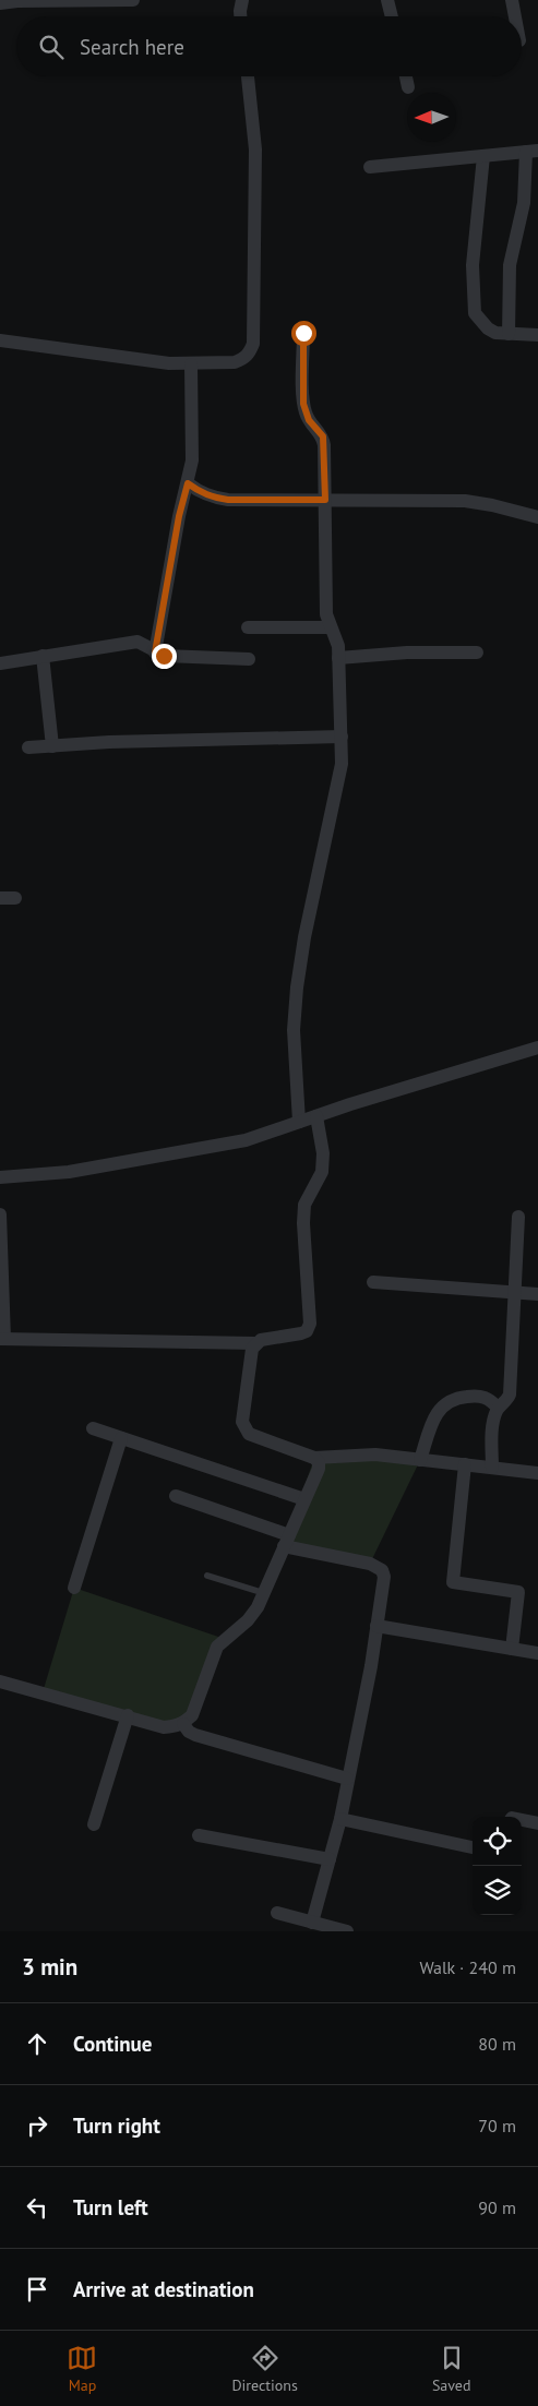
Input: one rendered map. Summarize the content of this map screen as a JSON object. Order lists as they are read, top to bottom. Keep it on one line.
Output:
{"north":"left","page":{"search":"Search here","heading":["3 min","Walk · 240 m"],"list":[["Continue","80 m"],["Turn right","70 m"],["Turn left","90 m"],"Arrive at destination"],"nav":["Map","Directions","Saved"]}}
